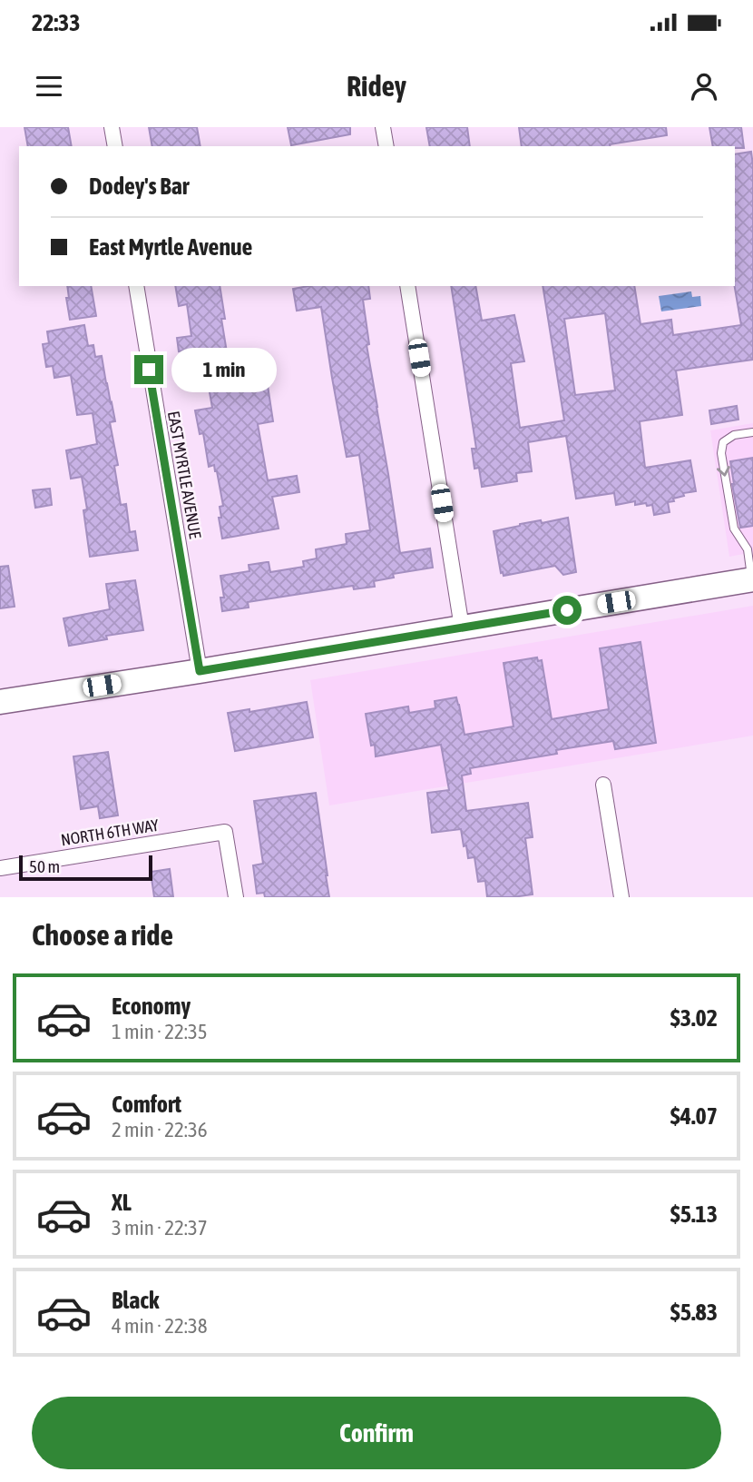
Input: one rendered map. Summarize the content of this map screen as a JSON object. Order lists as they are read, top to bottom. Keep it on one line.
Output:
{"streets":{"street":["EAST MYRTLE AVENUE","NORTH 6TH WAY"]},"scale_bar":"50 m","page":{"status":"22:33","header":"Ridey","banner":["Dodey's Bar","East Myrtle Avenue"],"bubble":"1 min","scale":"50 m","heading":"Choose a ride","list":[{"name":"Economy","note":"1 min · 22:35","value":"$3.02"},{"name":"Comfort","note":"2 min · 22:36","value":"$4.07"},{"name":"XL","note":"3 min · 22:37","value":"$5.13"},{"name":"Black","note":"4 min · 22:38","value":"$5.83"}],"buttons":"Confirm"}}
